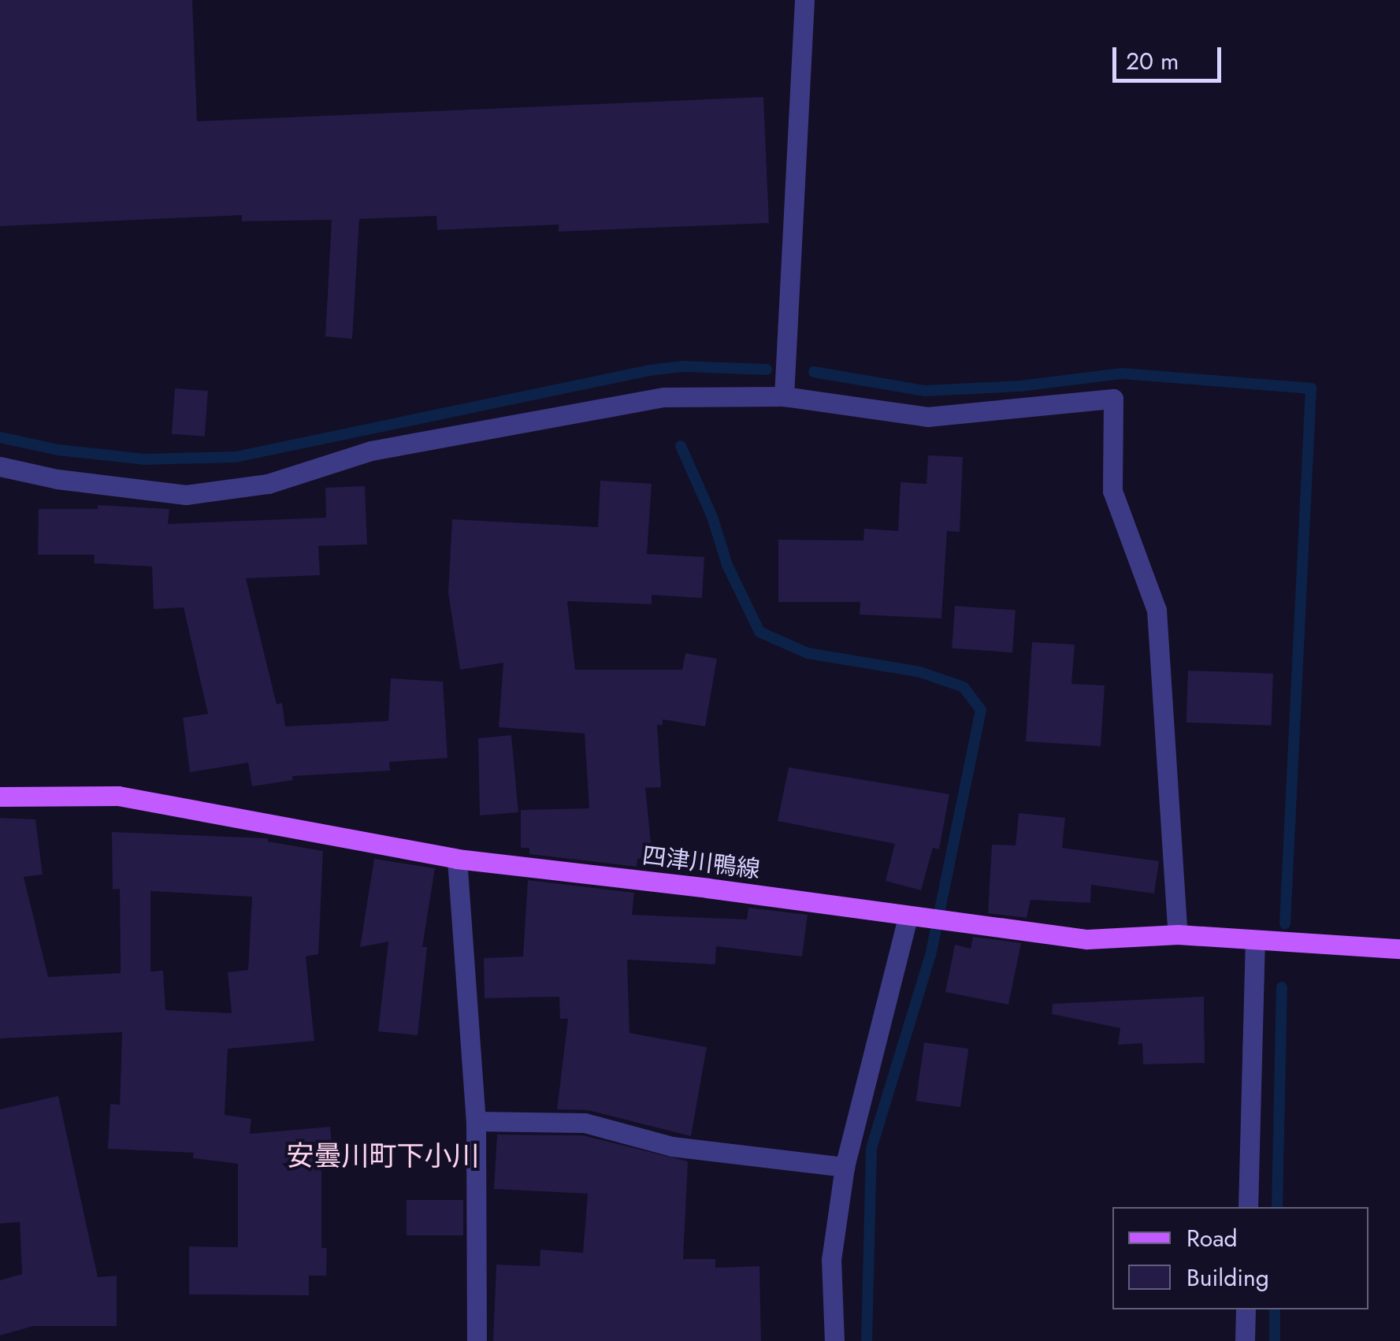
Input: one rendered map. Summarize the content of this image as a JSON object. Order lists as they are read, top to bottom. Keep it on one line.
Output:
{"streets":{"main road":["四津川鴨線"]},"districts":["安曇川町下小川"],"legend":["Road","Building"],"scale_bar":"20 m"}
